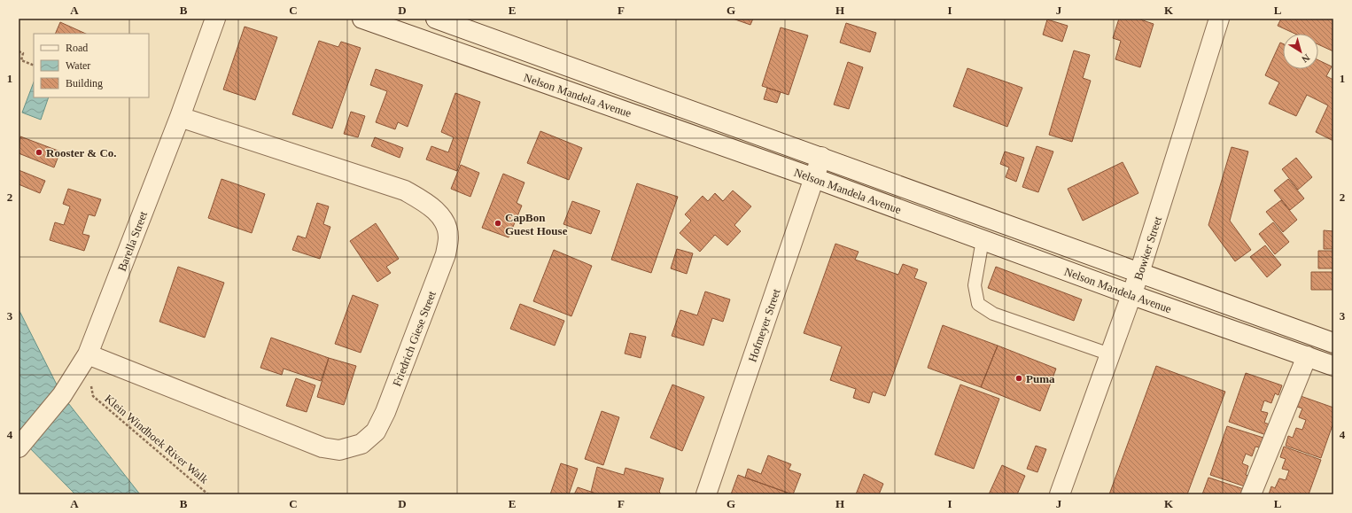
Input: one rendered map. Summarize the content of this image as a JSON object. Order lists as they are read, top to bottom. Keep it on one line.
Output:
{"streets":{"street":["Nelson Mandela Avenue","Barella Street","Bowker Street","Hofmeyer Street","Friedrich Giese Street"],"path":["Klein Windhoek River Walk"]},"crossings":[["Nelson Mandela Avenue","Bowker Street"],["Nelson Mandela Avenue","Hofmeyer Street"],["Barella Street","Friedrich Giese Street"],["Barella Street","Klein Windhoek River Walk"],["Friedrich Giese Street","Klein Windhoek River Walk"]],"places":["Rooster & Co.","CapBon Guest House","Puma"],"legend":["Road","Water","Building"],"north":"bottom right","grid":{"columns":["A","B","C","D","E","F","G","H","I","J","K","L"],"rows":["1","2","3","4"]}}
